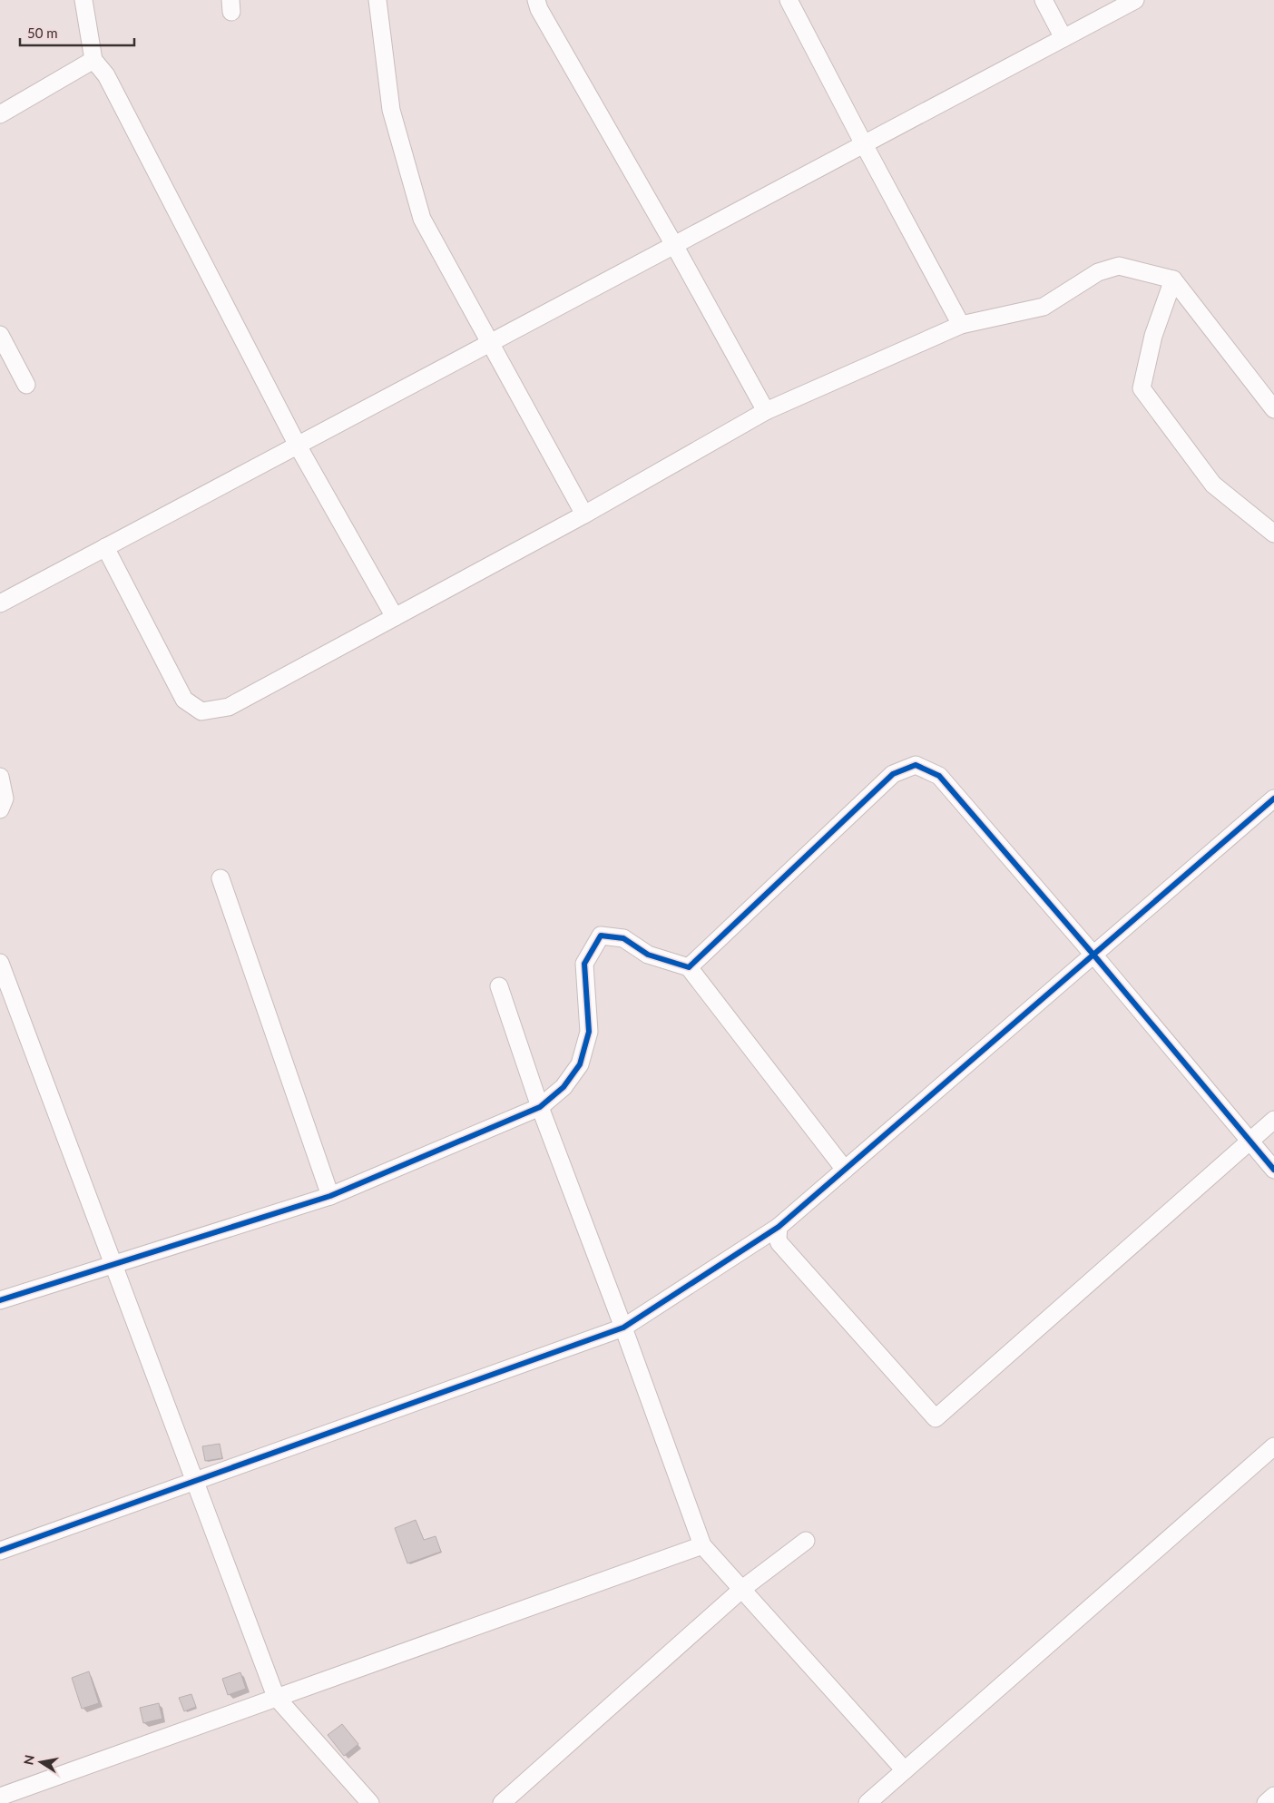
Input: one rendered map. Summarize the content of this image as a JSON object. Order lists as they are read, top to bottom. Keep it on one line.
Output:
{"scale_bar":"50 m","north":"left"}
